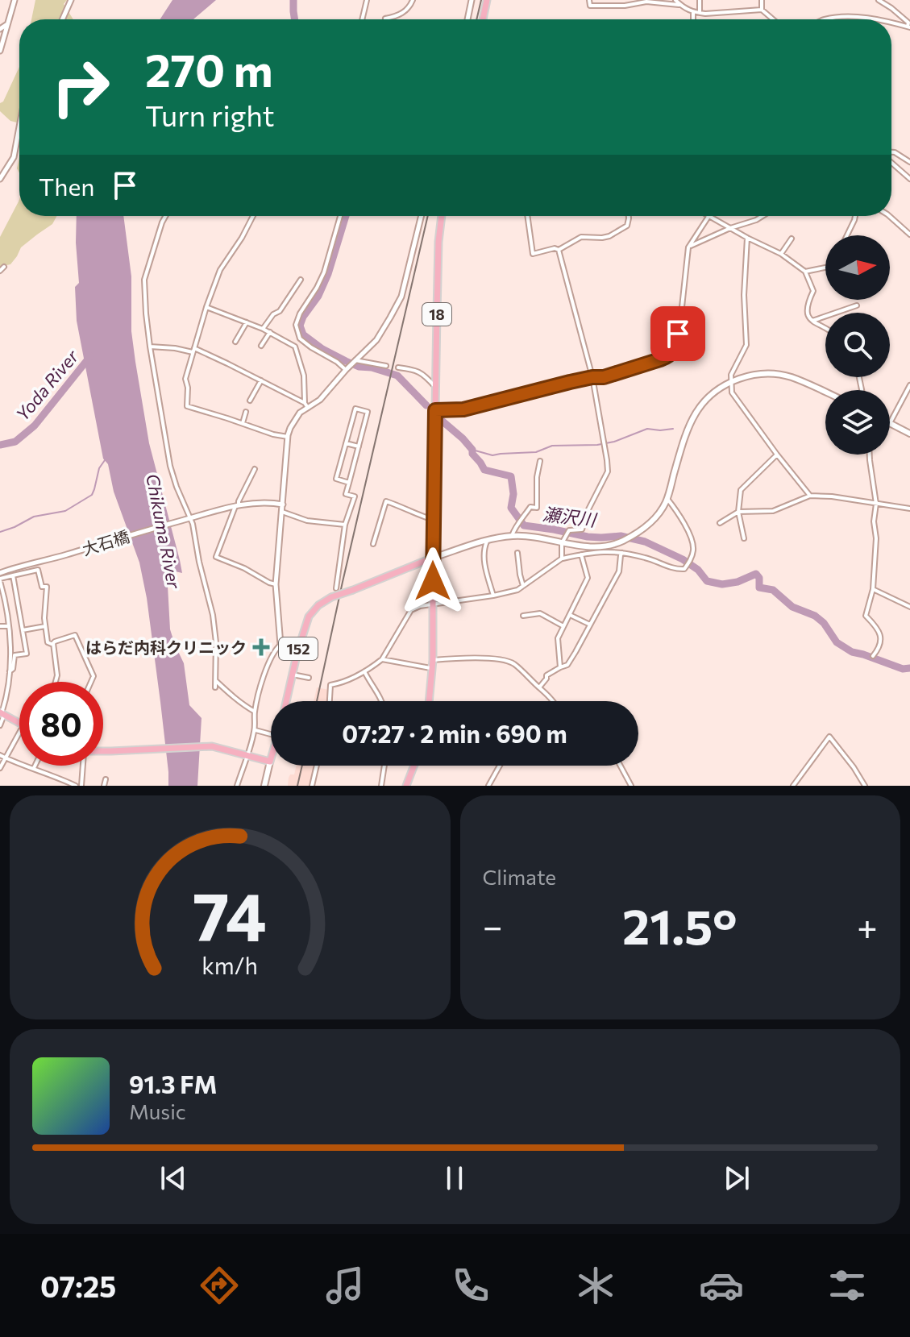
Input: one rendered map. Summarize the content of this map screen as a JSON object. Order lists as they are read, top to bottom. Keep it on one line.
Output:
{"streets":{"highway":["18","152"],"street":["大石橋"]},"crossings":[["18","152"]],"water":["Yoda River","瀬沢川","Chikuma River"],"places":{"health":["はらだ内科クリニック"]},"north":"right","page":{"turn":["270 m","Turn right"],"then":"Then","limit":"80","trip":"07:27 · 2 min · 690 m","tile":"Climate","heat":["−","21.5°","+"],"song":["91.3 FM","Music"],"tabs":"07:25","gauge":["74","km/h"]}}
